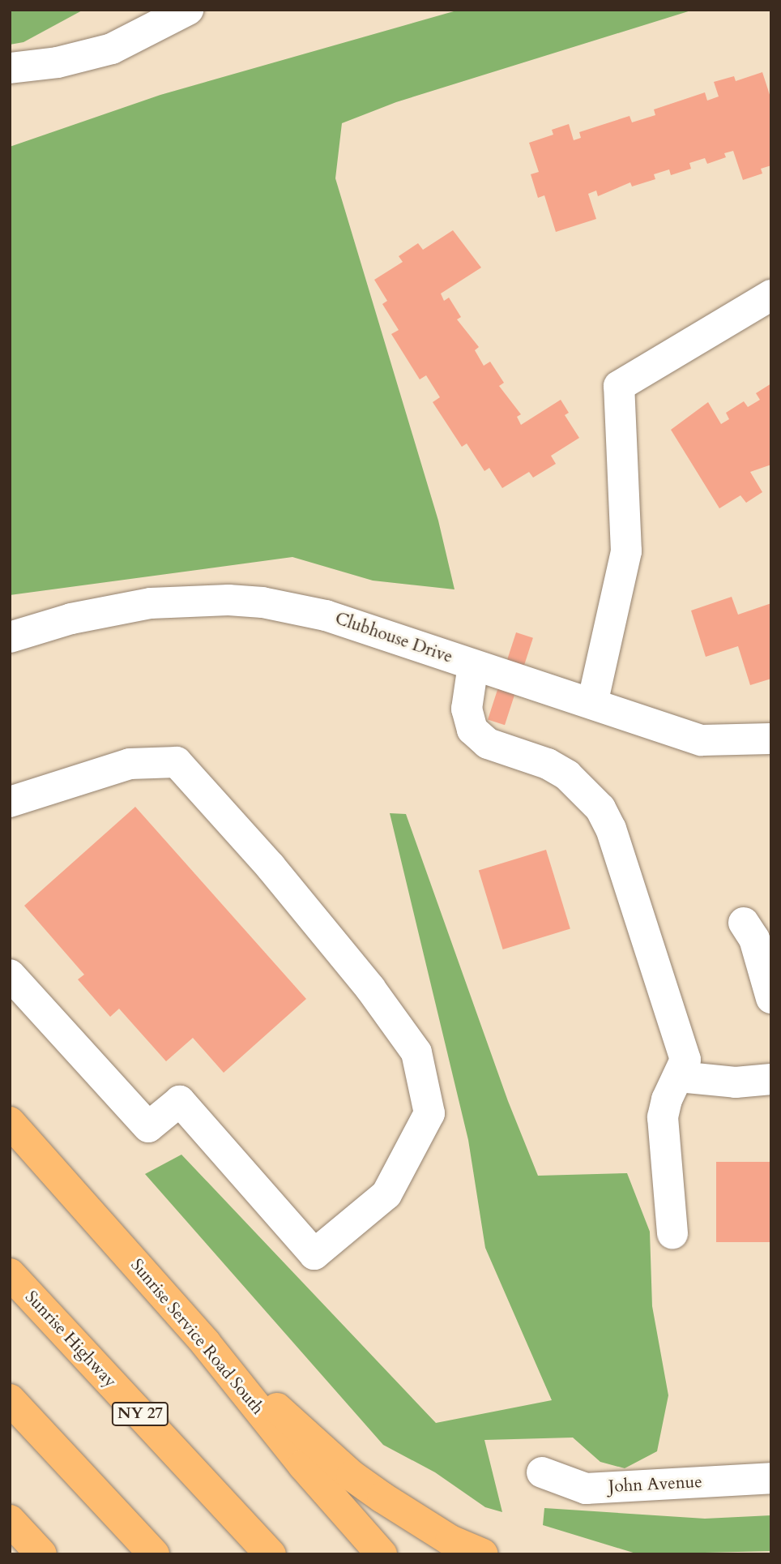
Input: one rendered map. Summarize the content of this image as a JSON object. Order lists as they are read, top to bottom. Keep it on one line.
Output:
{"streets":{"highway":["Sunrise Service Road South","Sunrise Highway","NY 27"],"street":["Clubhouse Drive","John Avenue"]}}
